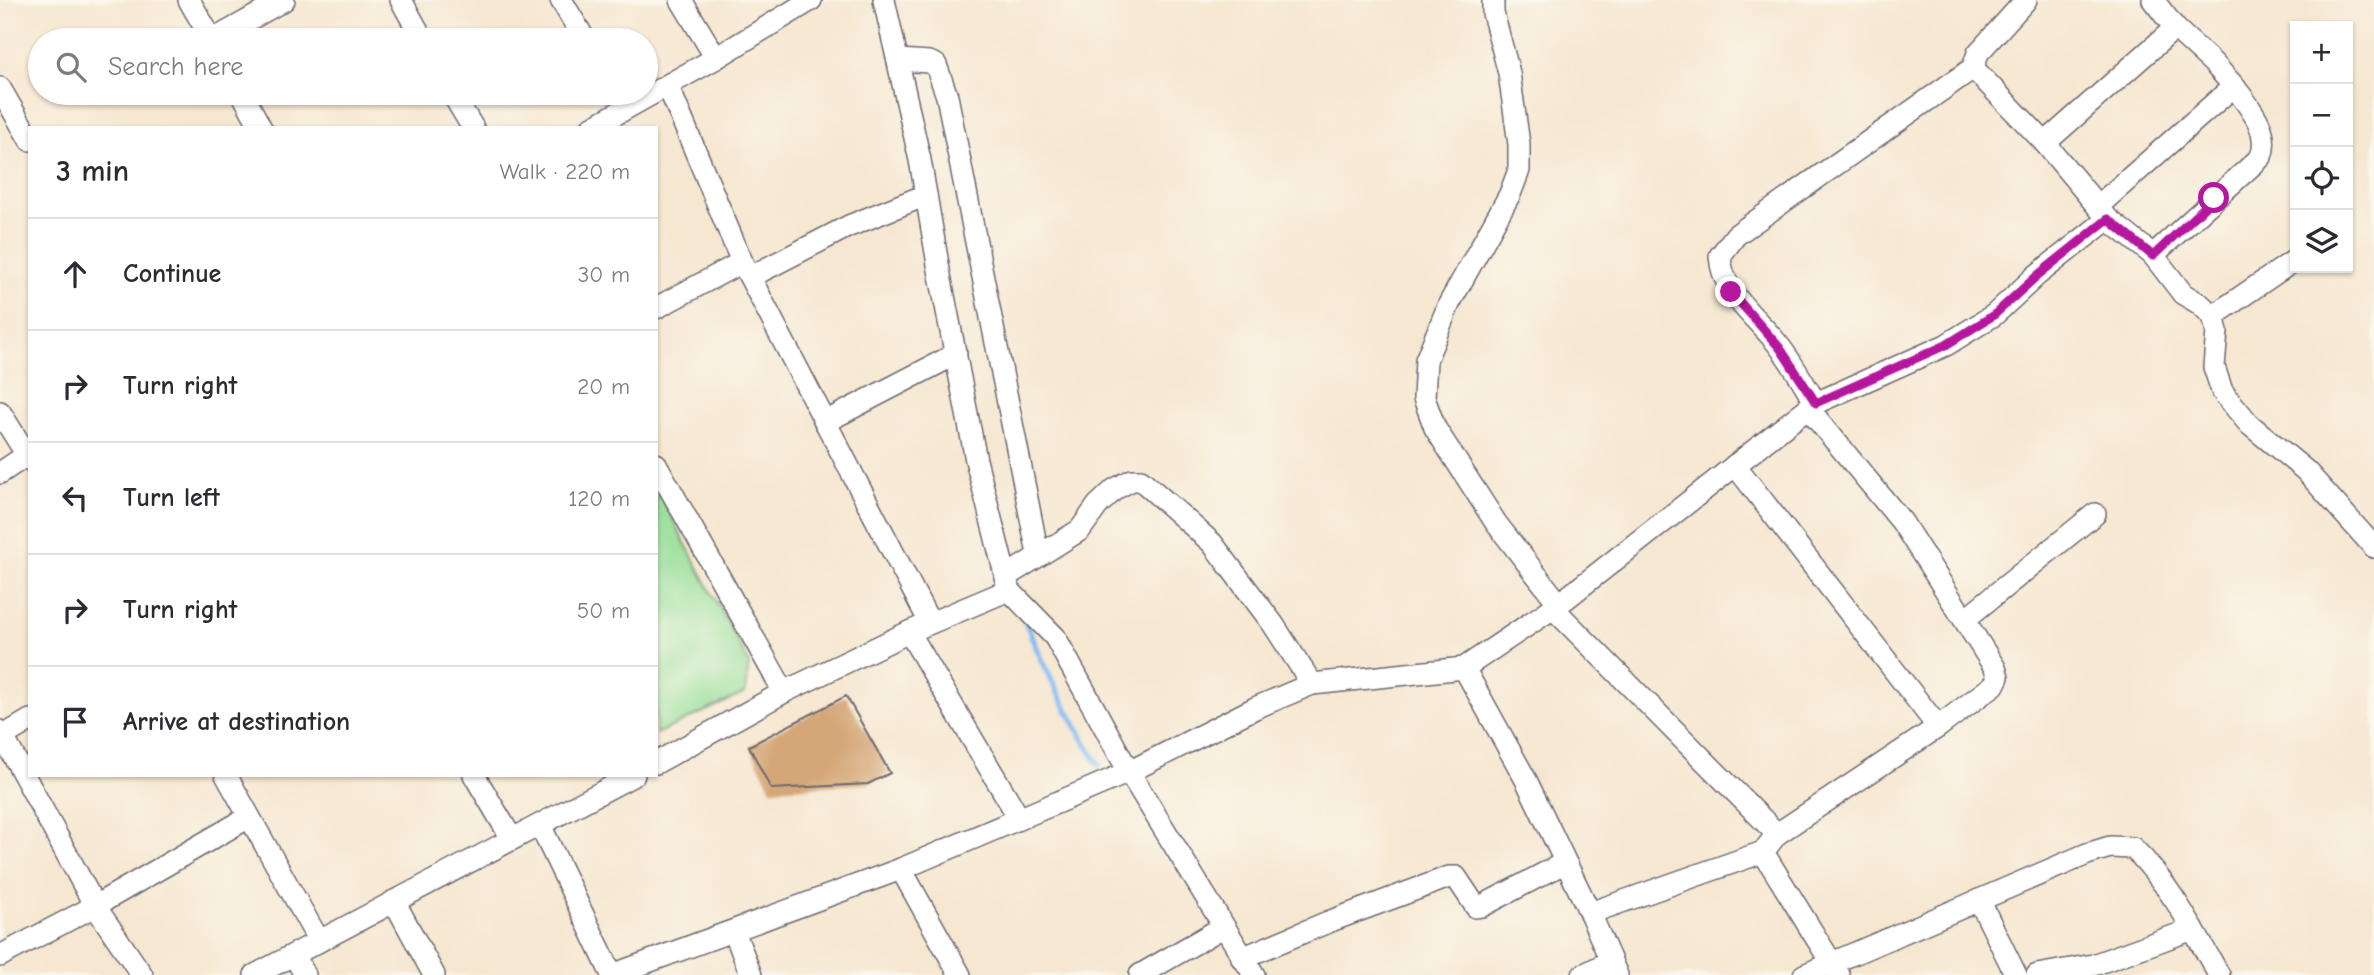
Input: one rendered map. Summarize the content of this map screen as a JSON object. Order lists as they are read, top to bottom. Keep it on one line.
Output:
{"page":{"map_buttons":["+","−"],"search":"Search here","heading":["3 min","Walk · 220 m"],"list":[["Continue","30 m"],["Turn right","20 m"],["Turn left","120 m"],["Turn right","50 m"],"Arrive at destination"]}}
